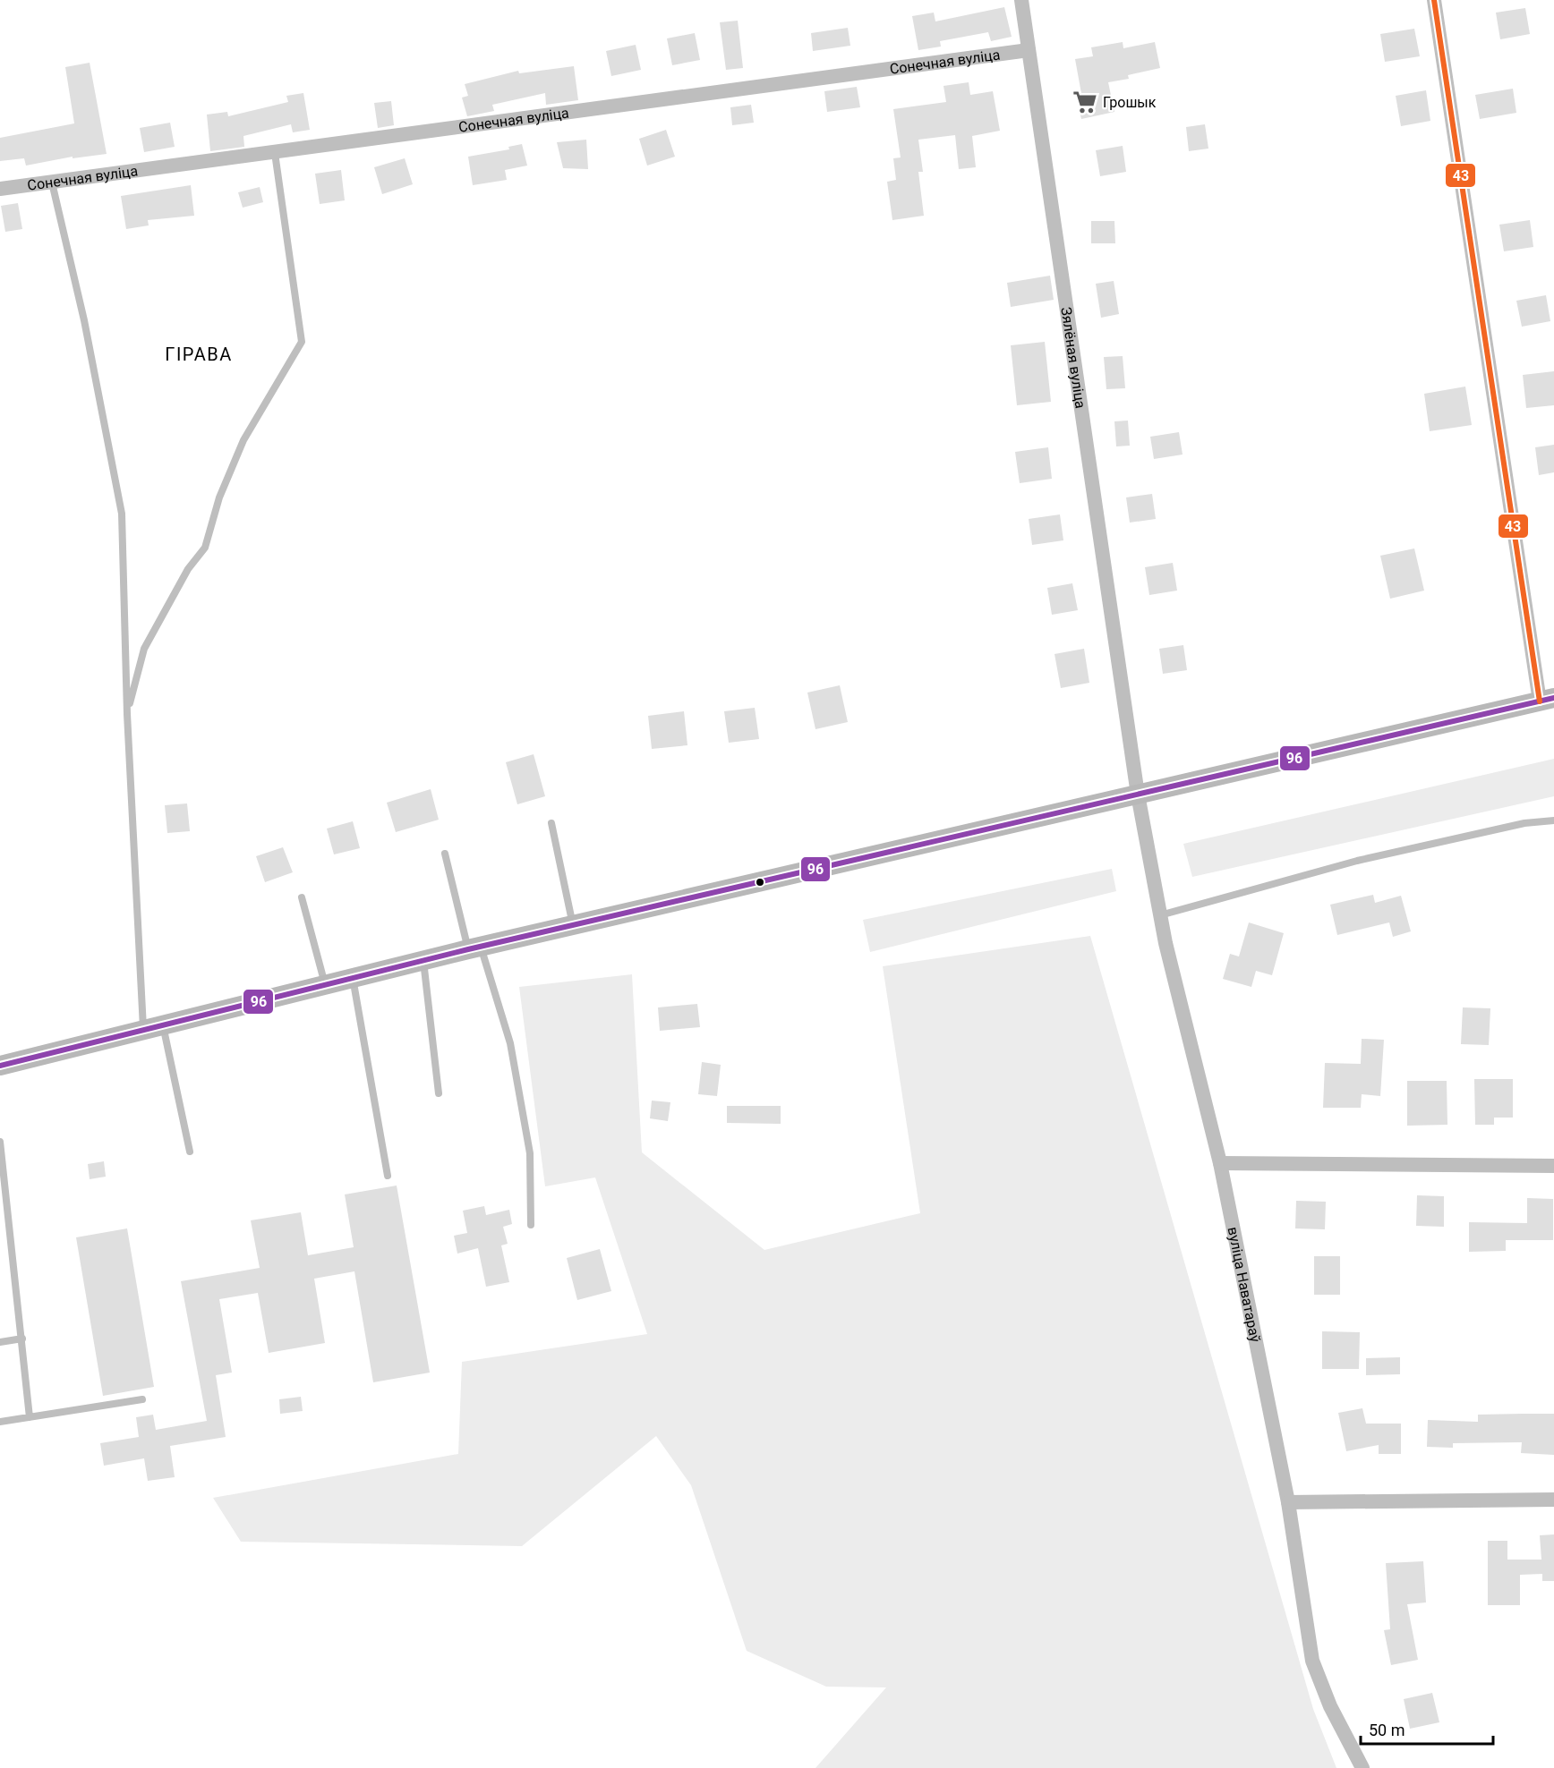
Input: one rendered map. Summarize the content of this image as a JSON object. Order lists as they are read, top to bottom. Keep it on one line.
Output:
{"streets":{"street":["Сонечная вуліца","Зялёная вуліца","вуліца Наватараў"]},"crossings":[["Сонечная вуліца","Зялёная вуліца"],["Зялёная вуліца","вуліца Наватараў"]],"districts":["ГІРАВА"],"places":{"supermarket":["Грошык"]},"lines":["transit line 43","transit line 96"],"scale_bar":"50 m"}
